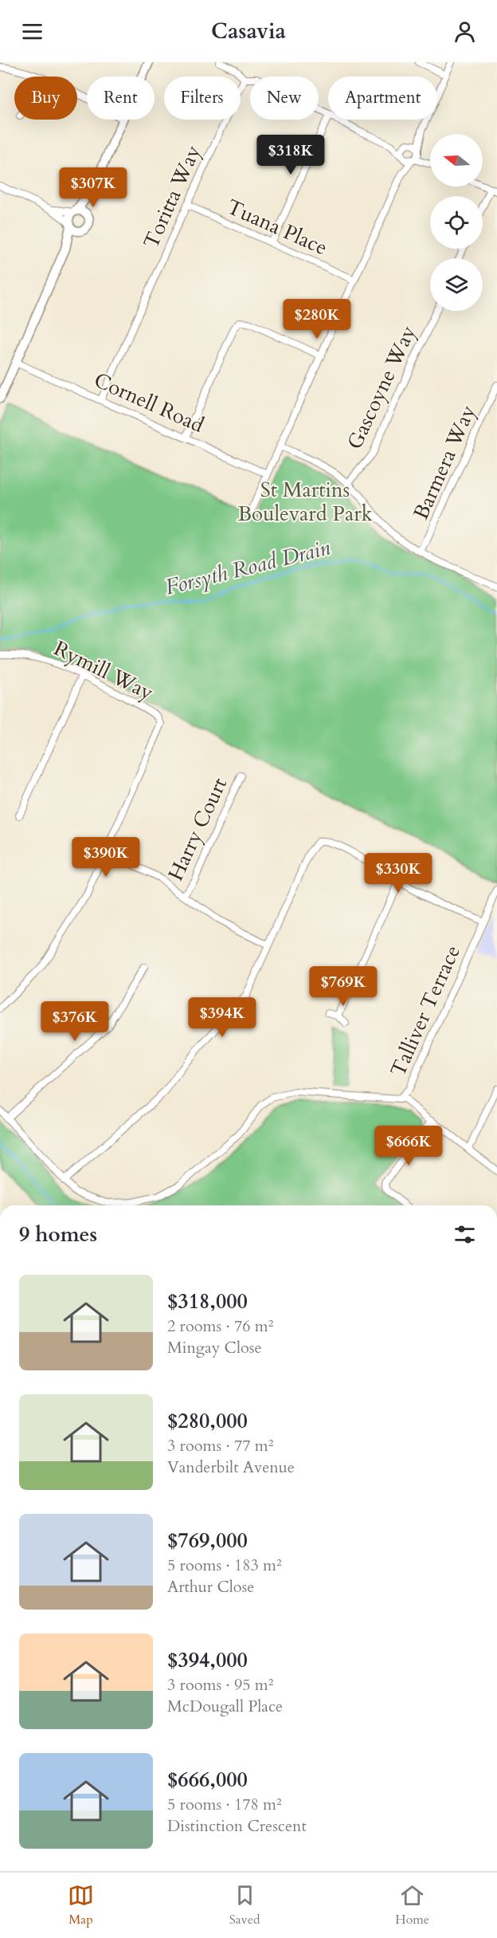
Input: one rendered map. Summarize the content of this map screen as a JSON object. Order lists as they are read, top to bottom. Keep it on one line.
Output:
{"streets":{"street":["Toritta Way","Tuana Place","Gascoyne Way","Cornell Road","Barmera Way","Rymill Way","Harry Court","Talliver Terrace"]},"crossings":[["Toritta Way","Tuana Place"],["Toritta Way","Cornell Road"]],"water":["Forsyth Road Drain"],"parks":["St Martins Boulevard Park"],"north":"left","page":{"header":"Casavia","chip":["Buy","Rent","Filters","New","Apartment"],"price":["$318K","$307K","$280K","$390K","$330K","$769K","$394K","$376K","$666K"],"heading":"9 homes","list":[{"name":"$318,000","note":"2 rooms · 76 m² · Mingay Close"},{"name":"$280,000","note":"3 rooms · 77 m² · Vanderbilt Avenue"},{"name":"$769,000","note":"5 rooms · 183 m² · Arthur Close"},{"name":"$394,000","note":"3 rooms · 95 m² · McDougall Place"},{"name":"$666,000","note":"5 rooms · 178 m² · Distinction Crescent"}],"tabs":["Map","Saved","Home"]}}
